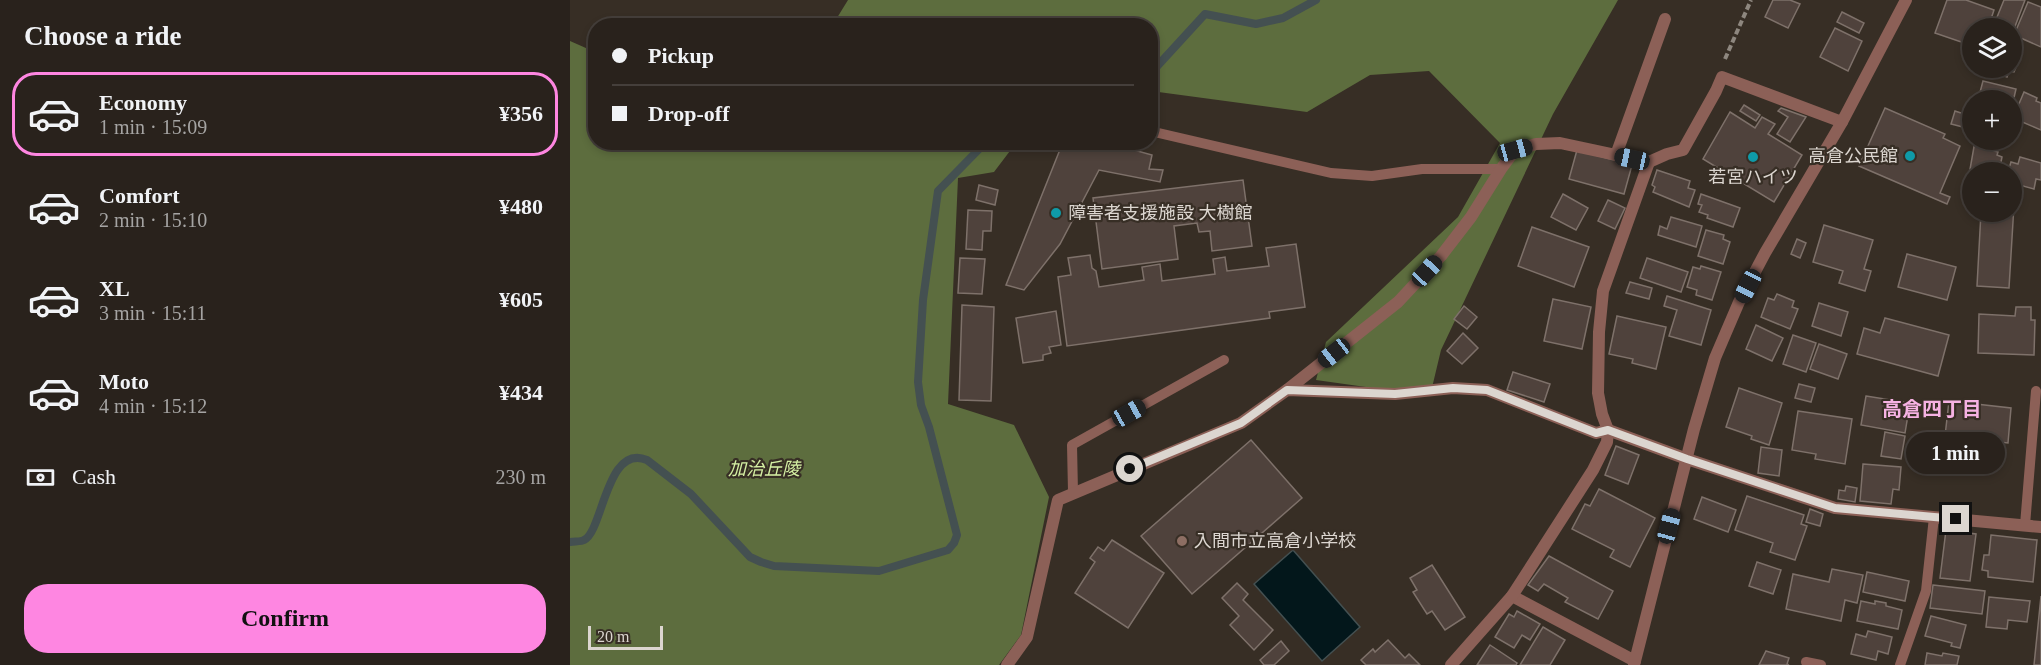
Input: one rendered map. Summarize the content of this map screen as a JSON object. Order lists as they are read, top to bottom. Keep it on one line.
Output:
{"districts":["高倉四丁目"],"parks":["加治丘陵"],"places":["高倉公民館","若宮ハイツ","障害者支援施設 大樹館","入間市立高倉小学校"],"scale_bar":"20 m","page":{"heading":"Choose a ride","map_buttons":["+","−"],"banner":["Pickup","Drop-off"],"list":[{"name":"Economy","note":"1 min · 15:09","value":"¥356"},{"name":"Comfort","note":"2 min · 15:10","value":"¥480"},{"name":"XL","note":"3 min · 15:11","value":"¥605"},{"name":"Moto","note":"4 min · 15:12","value":"¥434"}],"bubble":"1 min","pay":["Cash","230 m"],"buttons":"Confirm","scale":"20 m"}}
